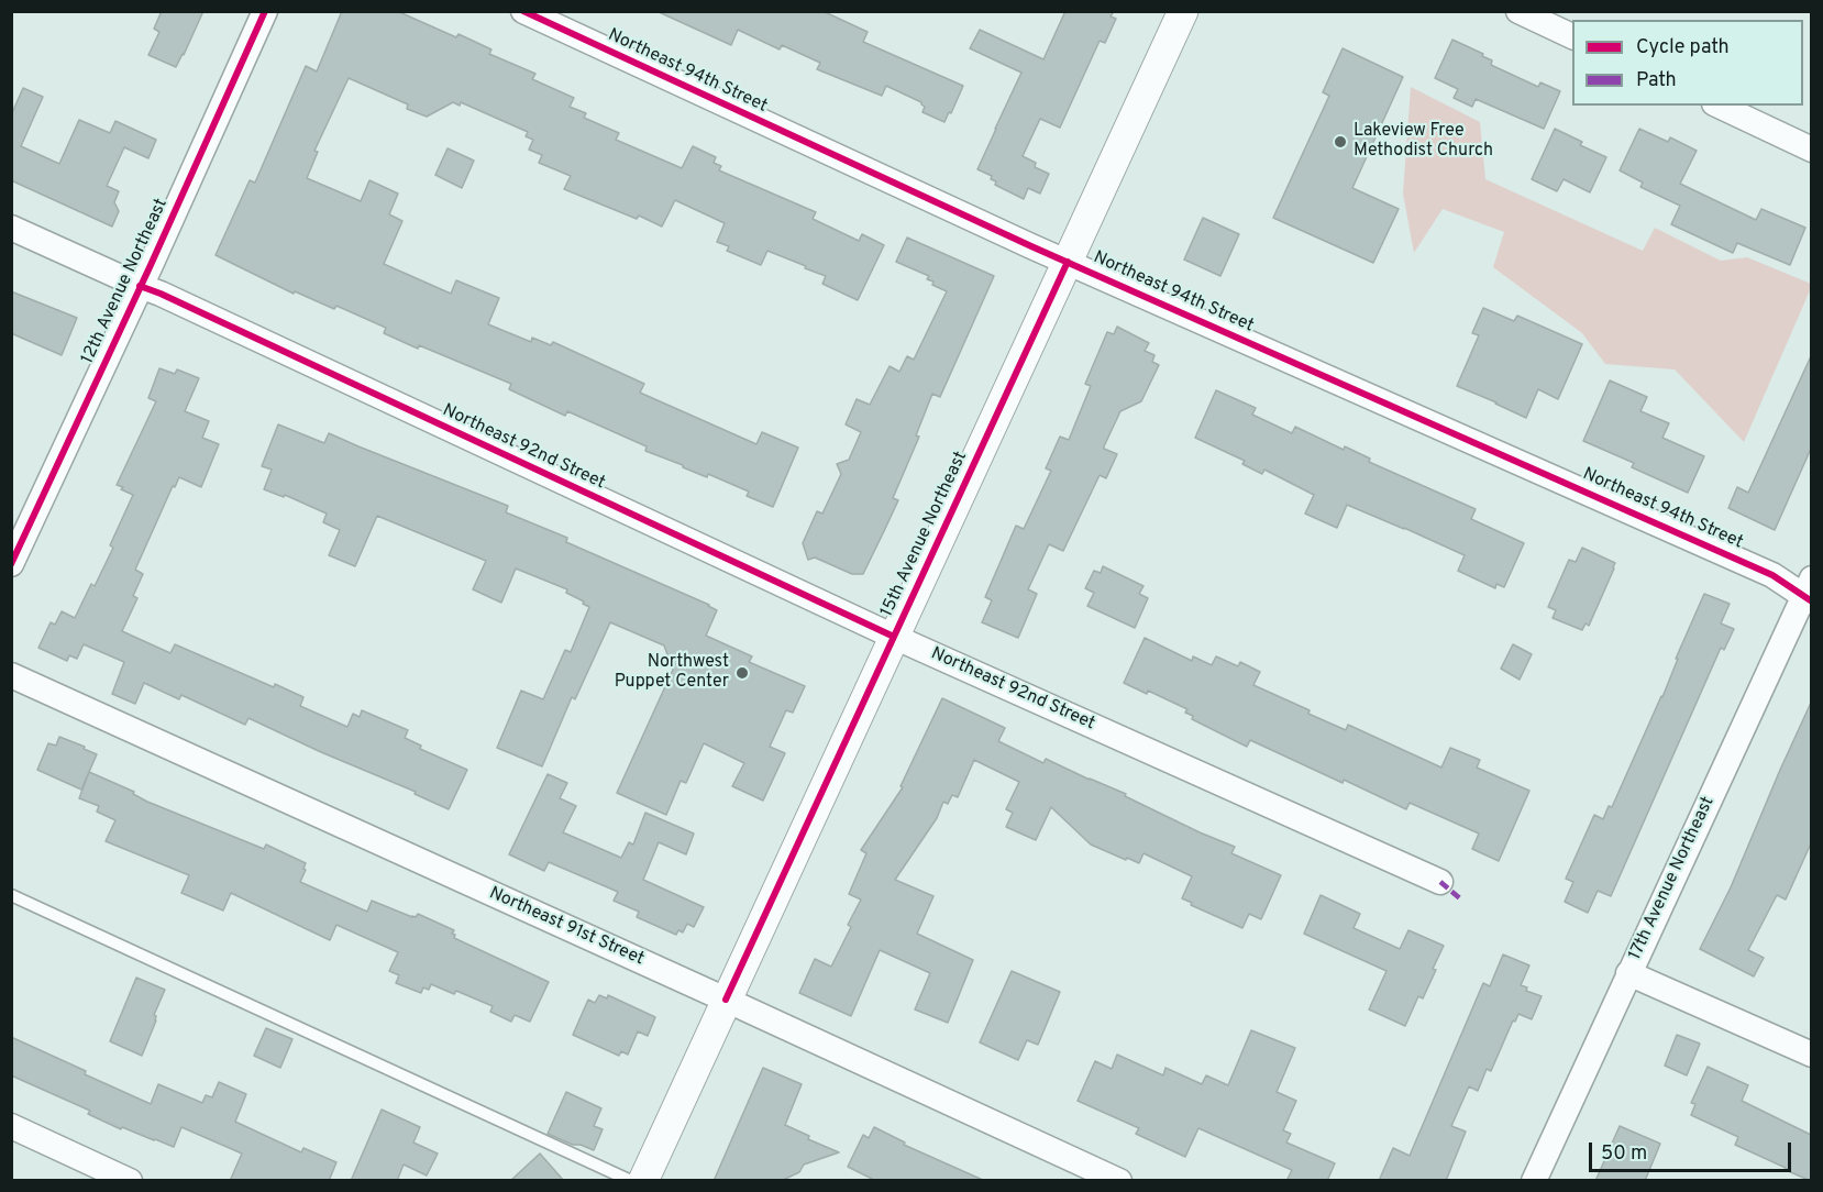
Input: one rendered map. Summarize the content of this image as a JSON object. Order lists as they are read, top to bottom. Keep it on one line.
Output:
{"streets":{"street":["Northeast 94th Street","12th Avenue Northeast","Northeast 92nd Street","15th Avenue Northeast","17th Avenue Northeast","Northeast 91st Street"]},"crossings":[["Northeast 94th Street","15th Avenue Northeast"],["Northeast 94th Street","17th Avenue Northeast"],["12th Avenue Northeast","Northeast 92nd Street"],["Northeast 92nd Street","15th Avenue Northeast"],["15th Avenue Northeast","Northeast 91st Street"]],"places":["Lakeview Free Methodist Church","Northwest Puppet Center"],"legend":["Cycle path","Path"],"scale_bar":"50 m"}
